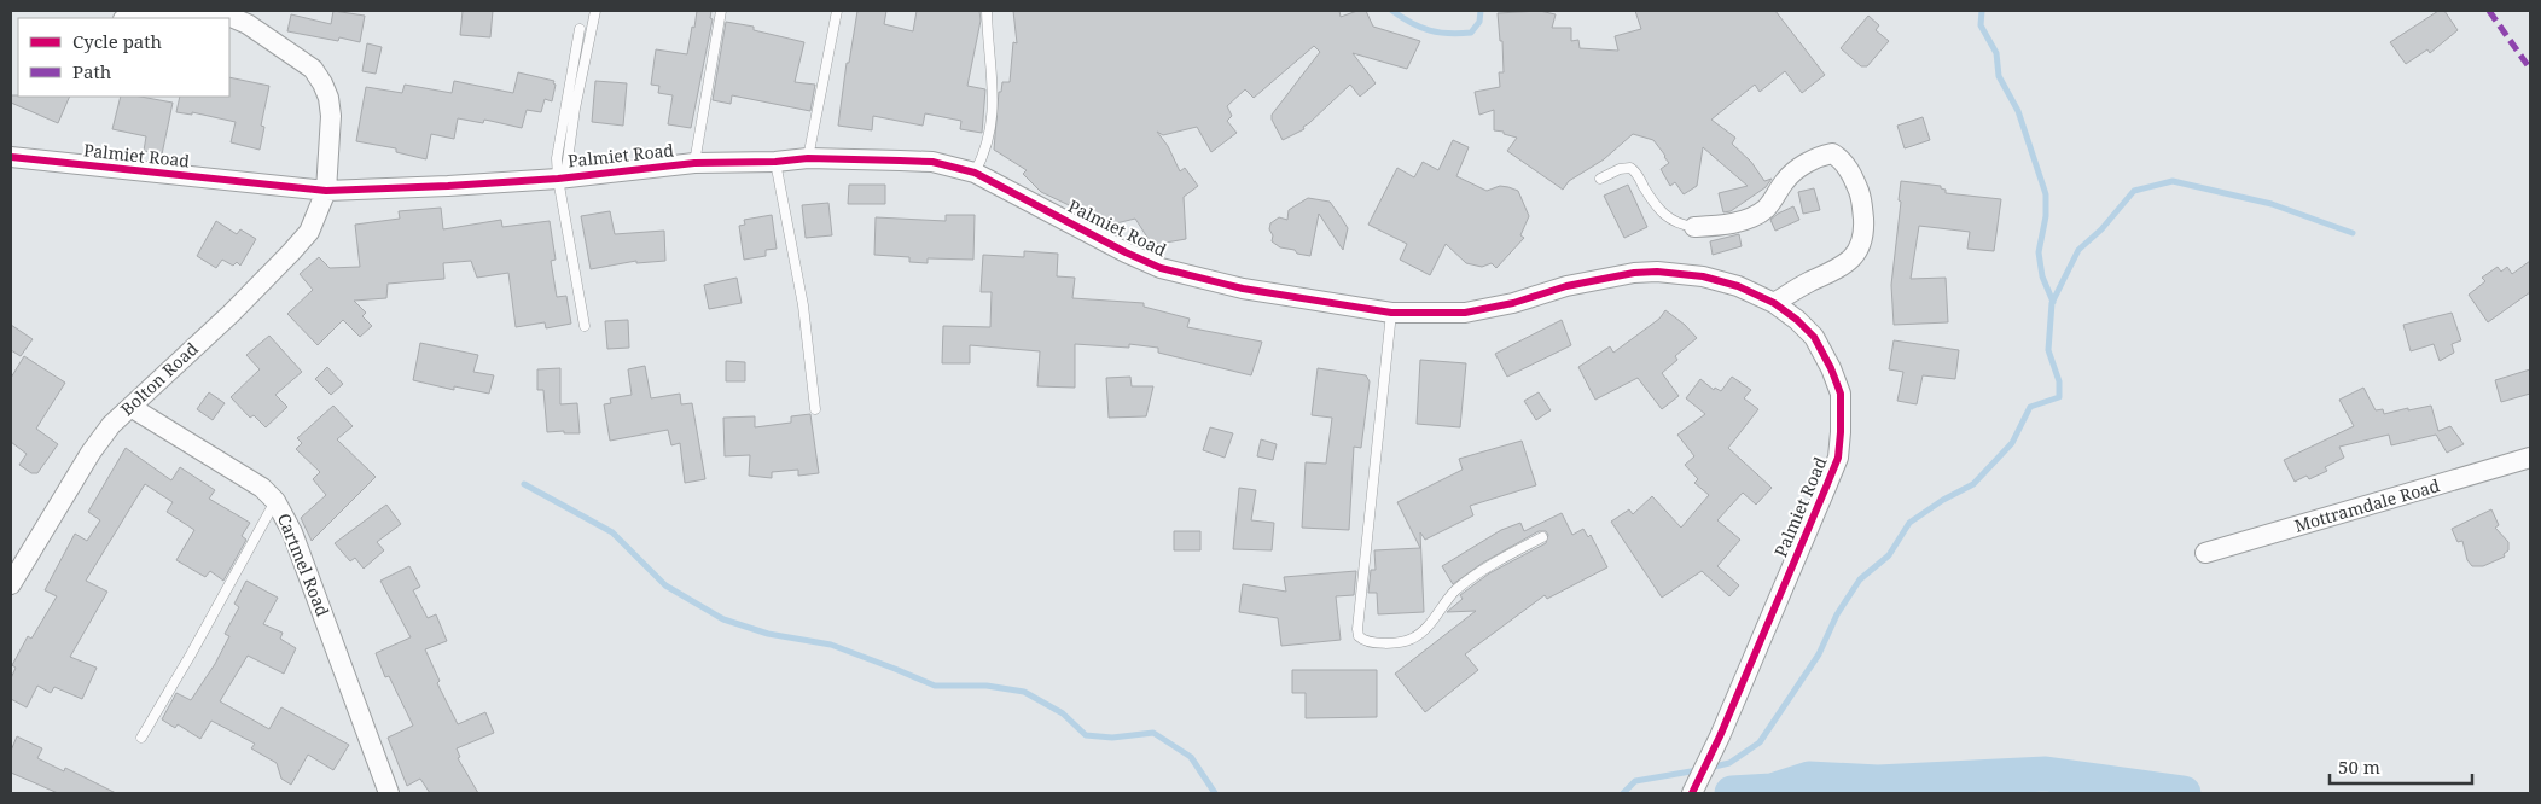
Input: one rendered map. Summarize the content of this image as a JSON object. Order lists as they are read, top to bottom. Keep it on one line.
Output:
{"streets":{"street":["Palmiet Road","Bolton Road","Mottramdale Road","Cartmel Road"]},"crossings":[["Palmiet Road","Bolton Road"],["Bolton Road","Cartmel Road"]],"legend":["Cycle path","Path"],"scale_bar":"50 m"}
